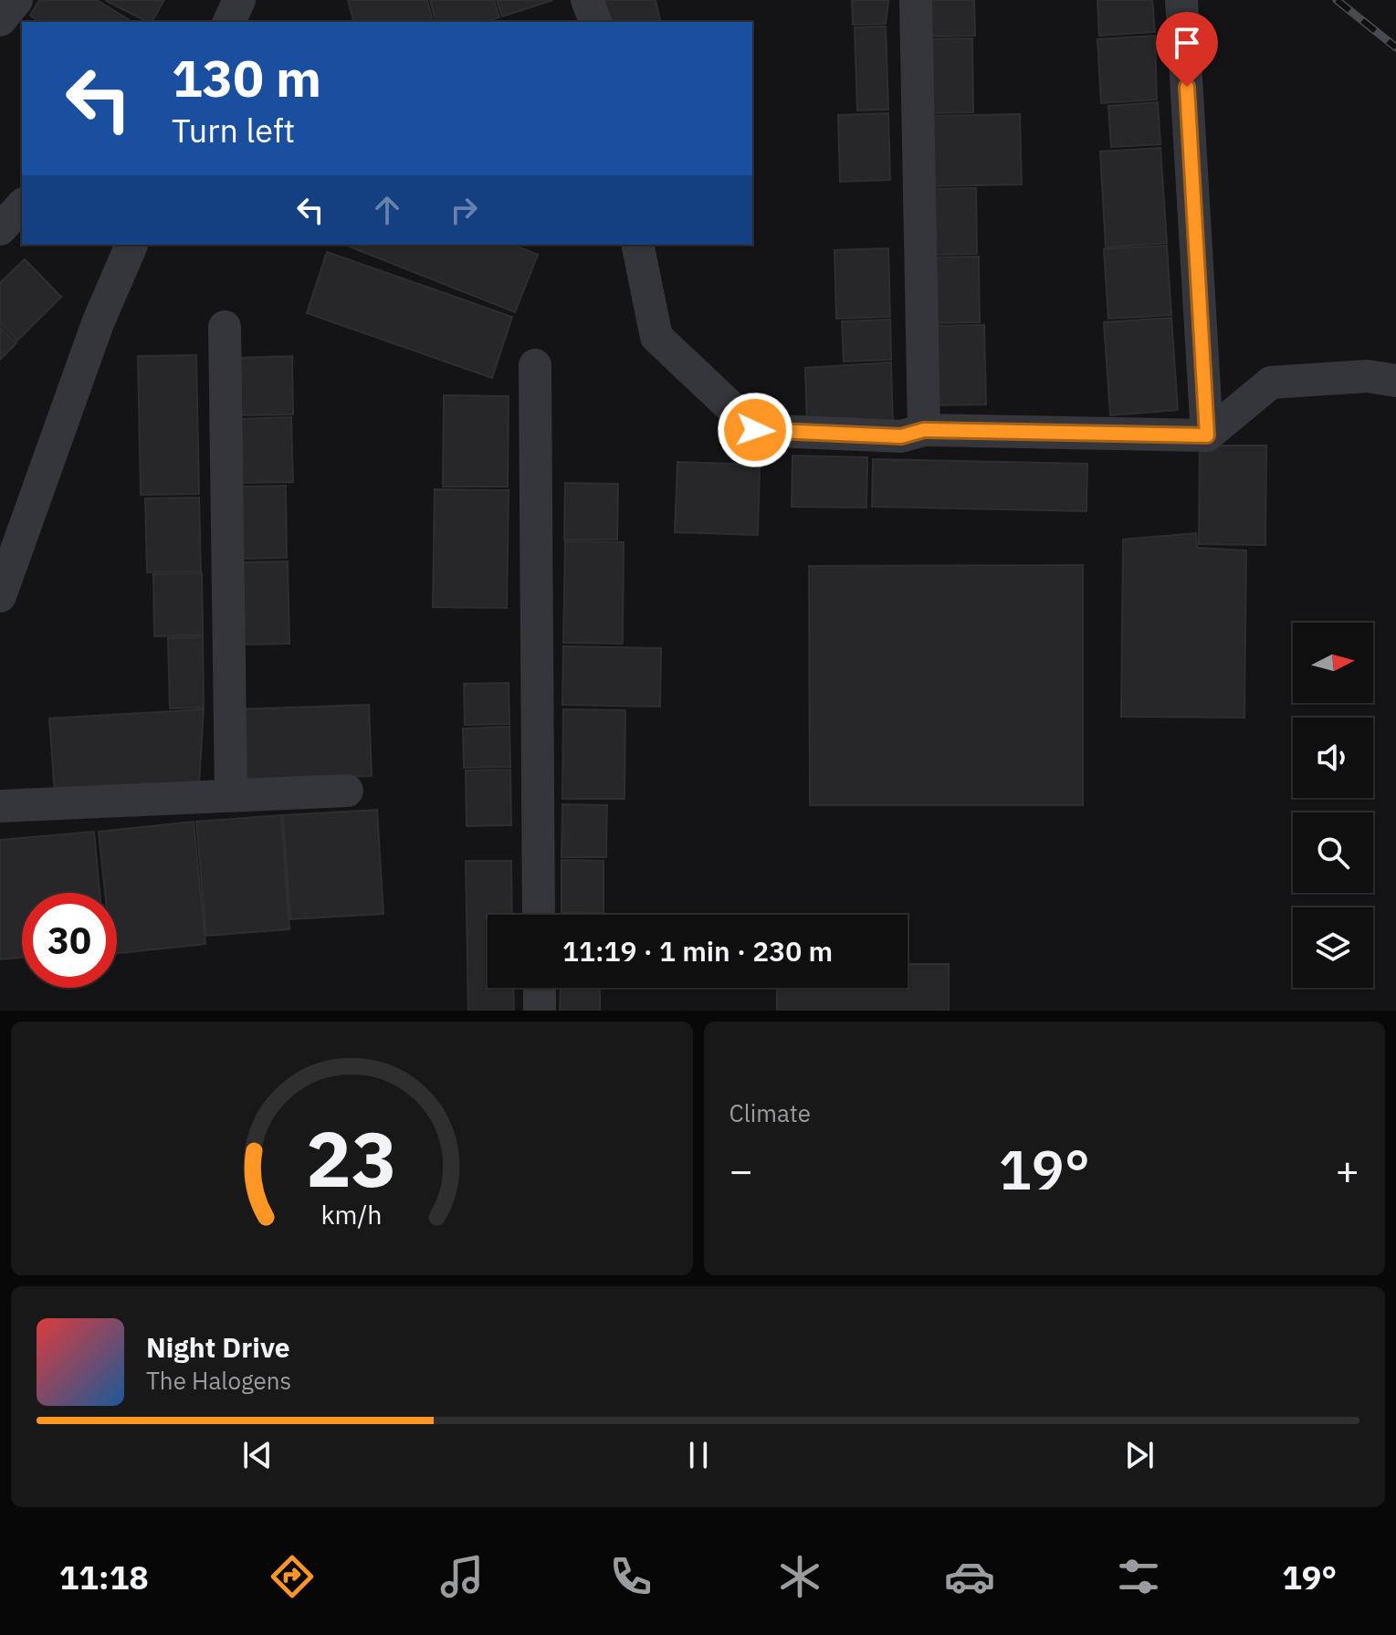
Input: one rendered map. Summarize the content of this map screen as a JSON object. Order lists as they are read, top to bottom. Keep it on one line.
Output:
{"north":"right","page":{"turn":["130 m","Turn left"],"limit":"30","trip":"11:19 · 1 min · 230 m","tile":"Climate","heat":["−","19°","+"],"song":["Night Drive","The Halogens"],"tabs":["11:18","19°"],"gauge":["23","km/h"]}}
